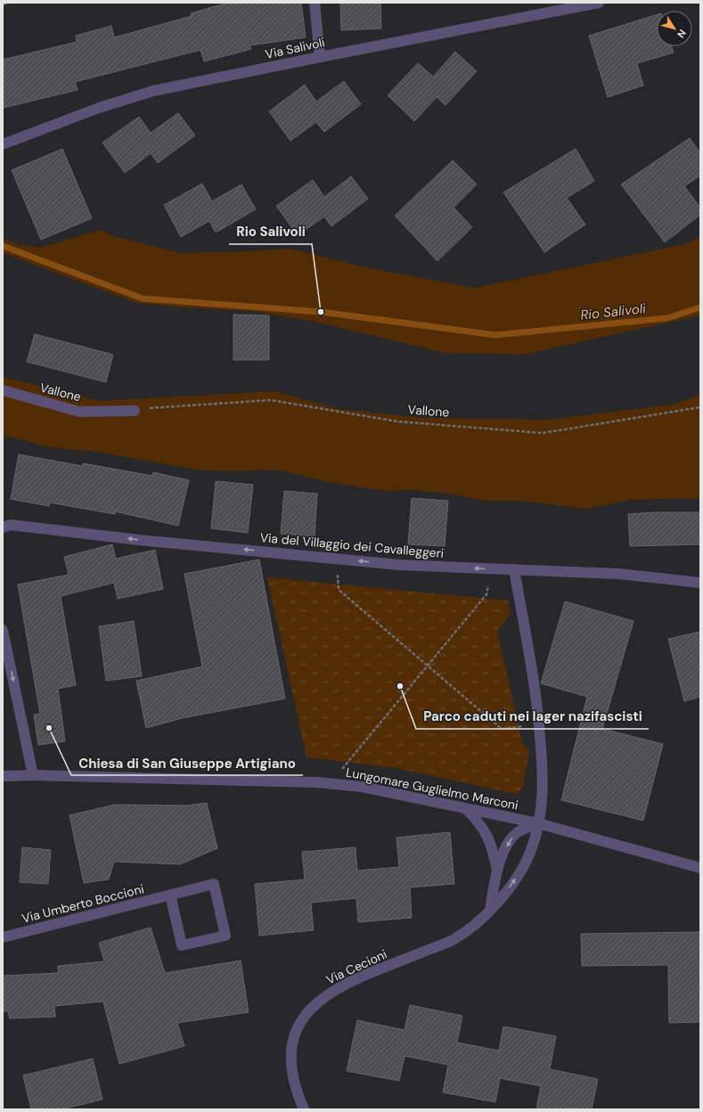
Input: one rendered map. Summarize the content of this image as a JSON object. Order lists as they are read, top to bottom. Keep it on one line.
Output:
{"streets":{"street":["Via Salivoli","Vallone","Via del Villaggio dei Cavalleggeri","Lungomare Guglielmo Marconi","Via Umberto Boccioni","Via Cecioni"]},"crossings":[["Via del Villaggio dei Cavalleggeri","Via Cecioni"],["Lungomare Guglielmo Marconi","Via Cecioni"]],"one_way":["Via del Villaggio dei Cavalleggeri"],"water":["Rio Salivoli"],"places":["Rio Salivoli","Parco caduti nei lager nazifascisti","Chiesa di San Giuseppe Artigiano"],"north":"bottom right"}
